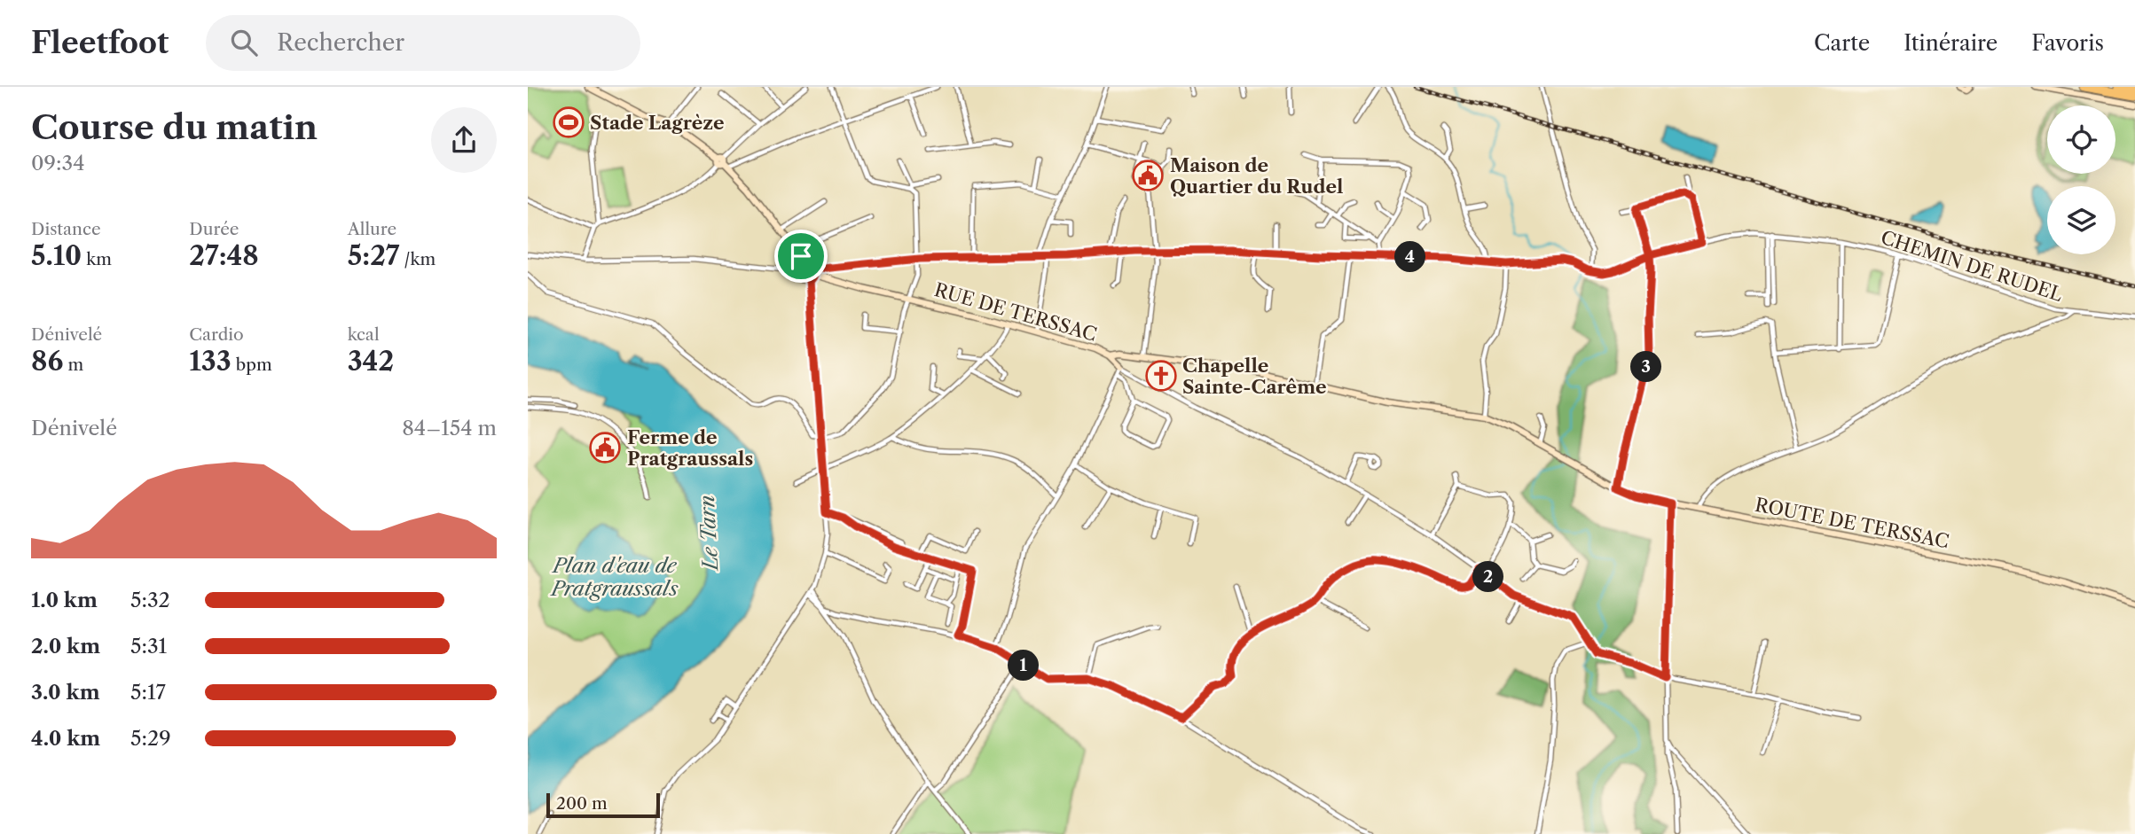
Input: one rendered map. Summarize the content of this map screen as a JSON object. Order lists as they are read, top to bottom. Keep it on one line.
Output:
{"streets":{"street":["CHEMIN DE RUDEL","RUE DE TERSSAC","ROUTE DE TERSSAC"]},"crossings":[["CHEMIN DE RUDEL","RUE DE TERSSAC"],["RUE DE TERSSAC","ROUTE DE TERSSAC"]],"water":["Le Tarn","Plan d'eau de Pratgraussals"],"places":{"sports":["Stade Lagrèze"],"public building":["Maison de Quartier du Rudel","Ferme de Pratgraussals"],"church":["Chapelle Sainte-Carême"]},"scale_bar":"200 m","page":{"header":"Fleetfoot","search":"Rechercher","nav":["Carte","Itinéraire","Favoris"],"heading":["Course du matin","09:34"],"stats":[["Distance","5.10 km"],["Durée","27:48"],["Allure","5:27 /km"],["Dénivelé","86 m"],["Cardio","133 bpm"],["kcal","342"]],"pins":["4","3","2","1"],"chart":["Dénivelé","84–154 m"],"list":[{"name":"1.0 km","note":"5:32"},{"name":"2.0 km","note":"5:31"},{"name":"3.0 km","note":"5:17"},{"name":"4.0 km","note":"5:29"}],"scale":"200 m"}}
